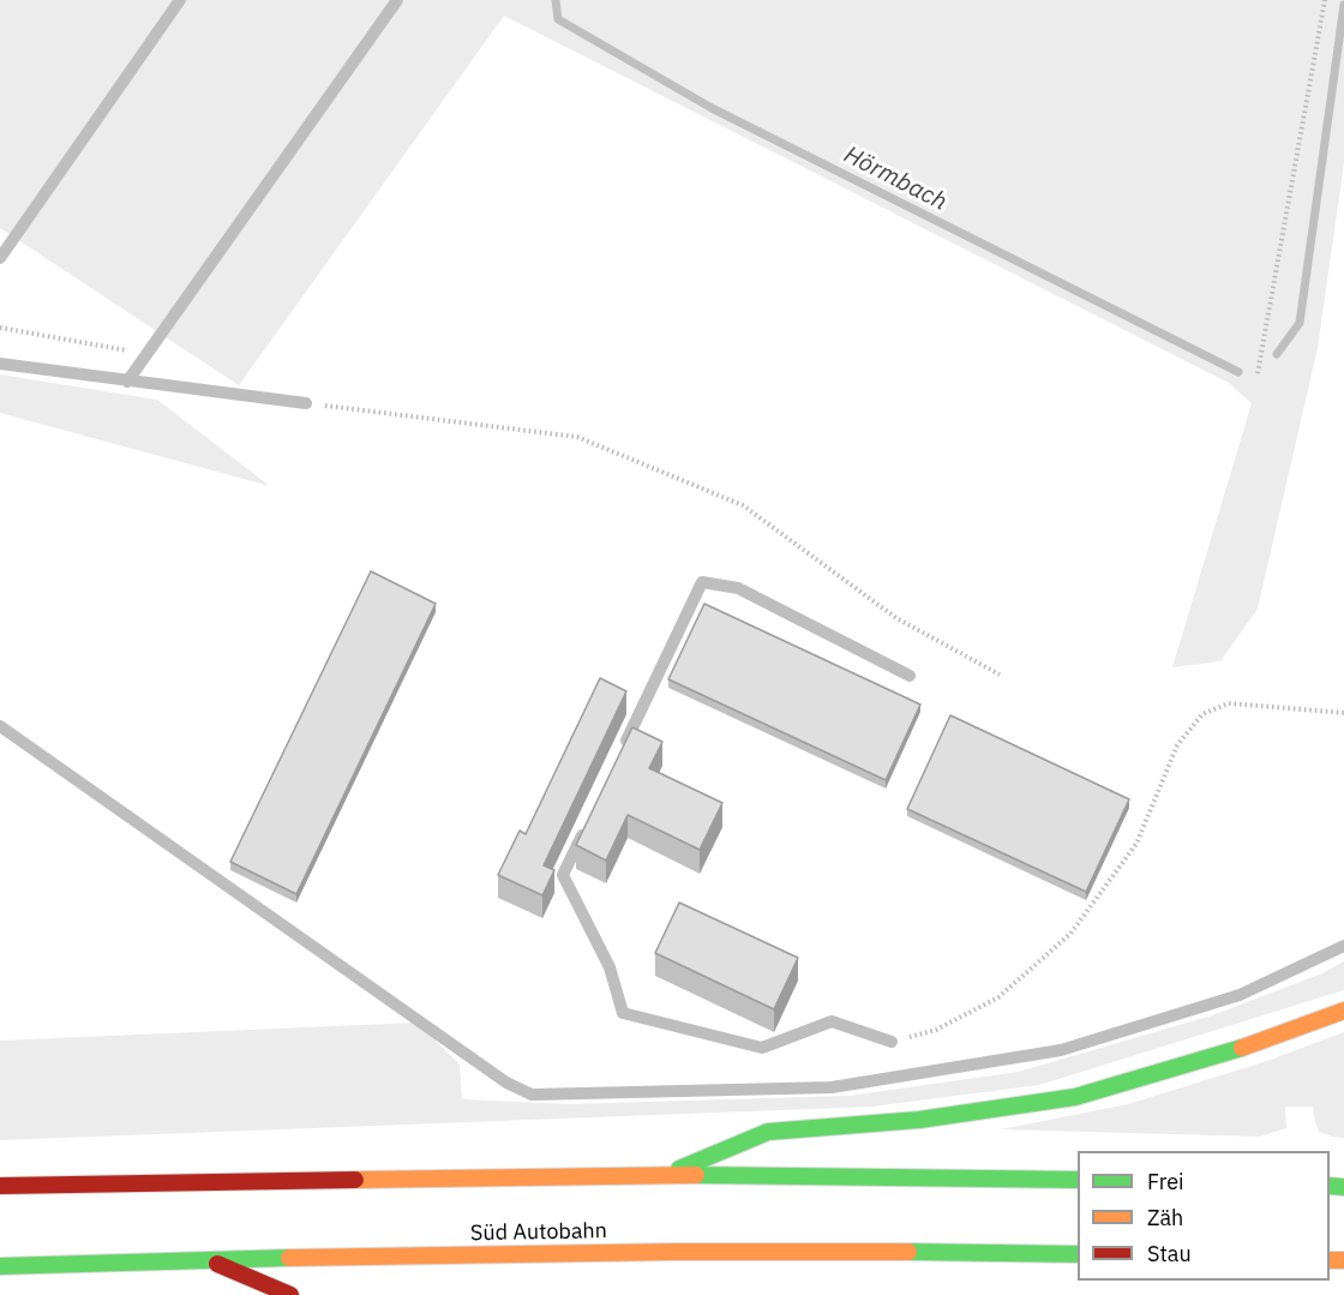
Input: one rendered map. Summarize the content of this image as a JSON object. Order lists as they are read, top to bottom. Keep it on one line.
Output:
{"streets":{"highway":["Süd Autobahn"]},"water":["Hörmbach"],"legend":["Frei","Zäh","Stau"]}
